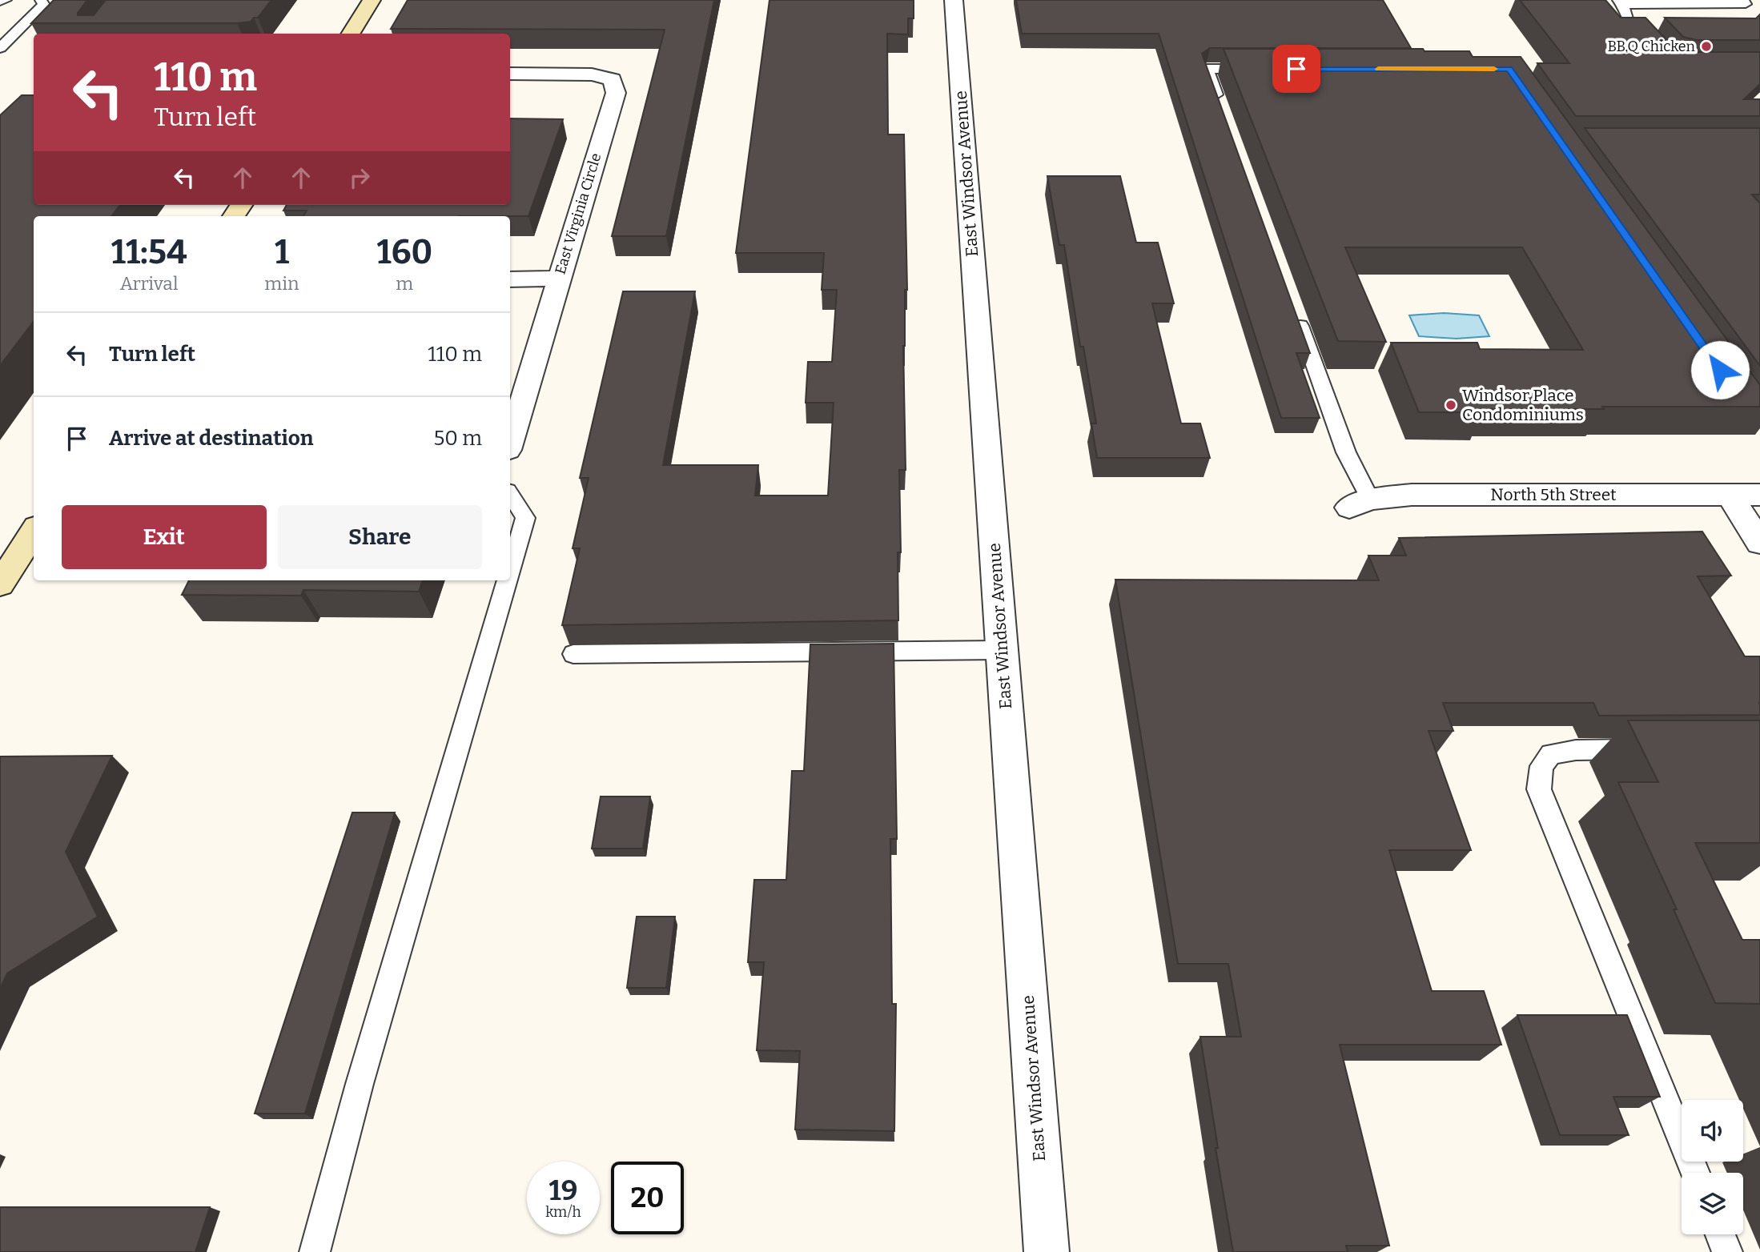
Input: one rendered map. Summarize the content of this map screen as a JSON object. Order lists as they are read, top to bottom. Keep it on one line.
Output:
{"streets":{"street":["East Windsor Avenue","East Virginia Circle","North 5th Street"]},"places":["BB.Q Chicken","Windsor Place Condominiums"],"page":{"turn":["110 m","Turn left"],"eta":["11:54","Arrival","1","min","160","m"],"list":[{"name":"Turn left","value":"110 m"},{"name":"Arrive at destination","value":"50 m"}],"buttons":["Exit","Share"],"speed":"19 km/h","limit":"20"}}
